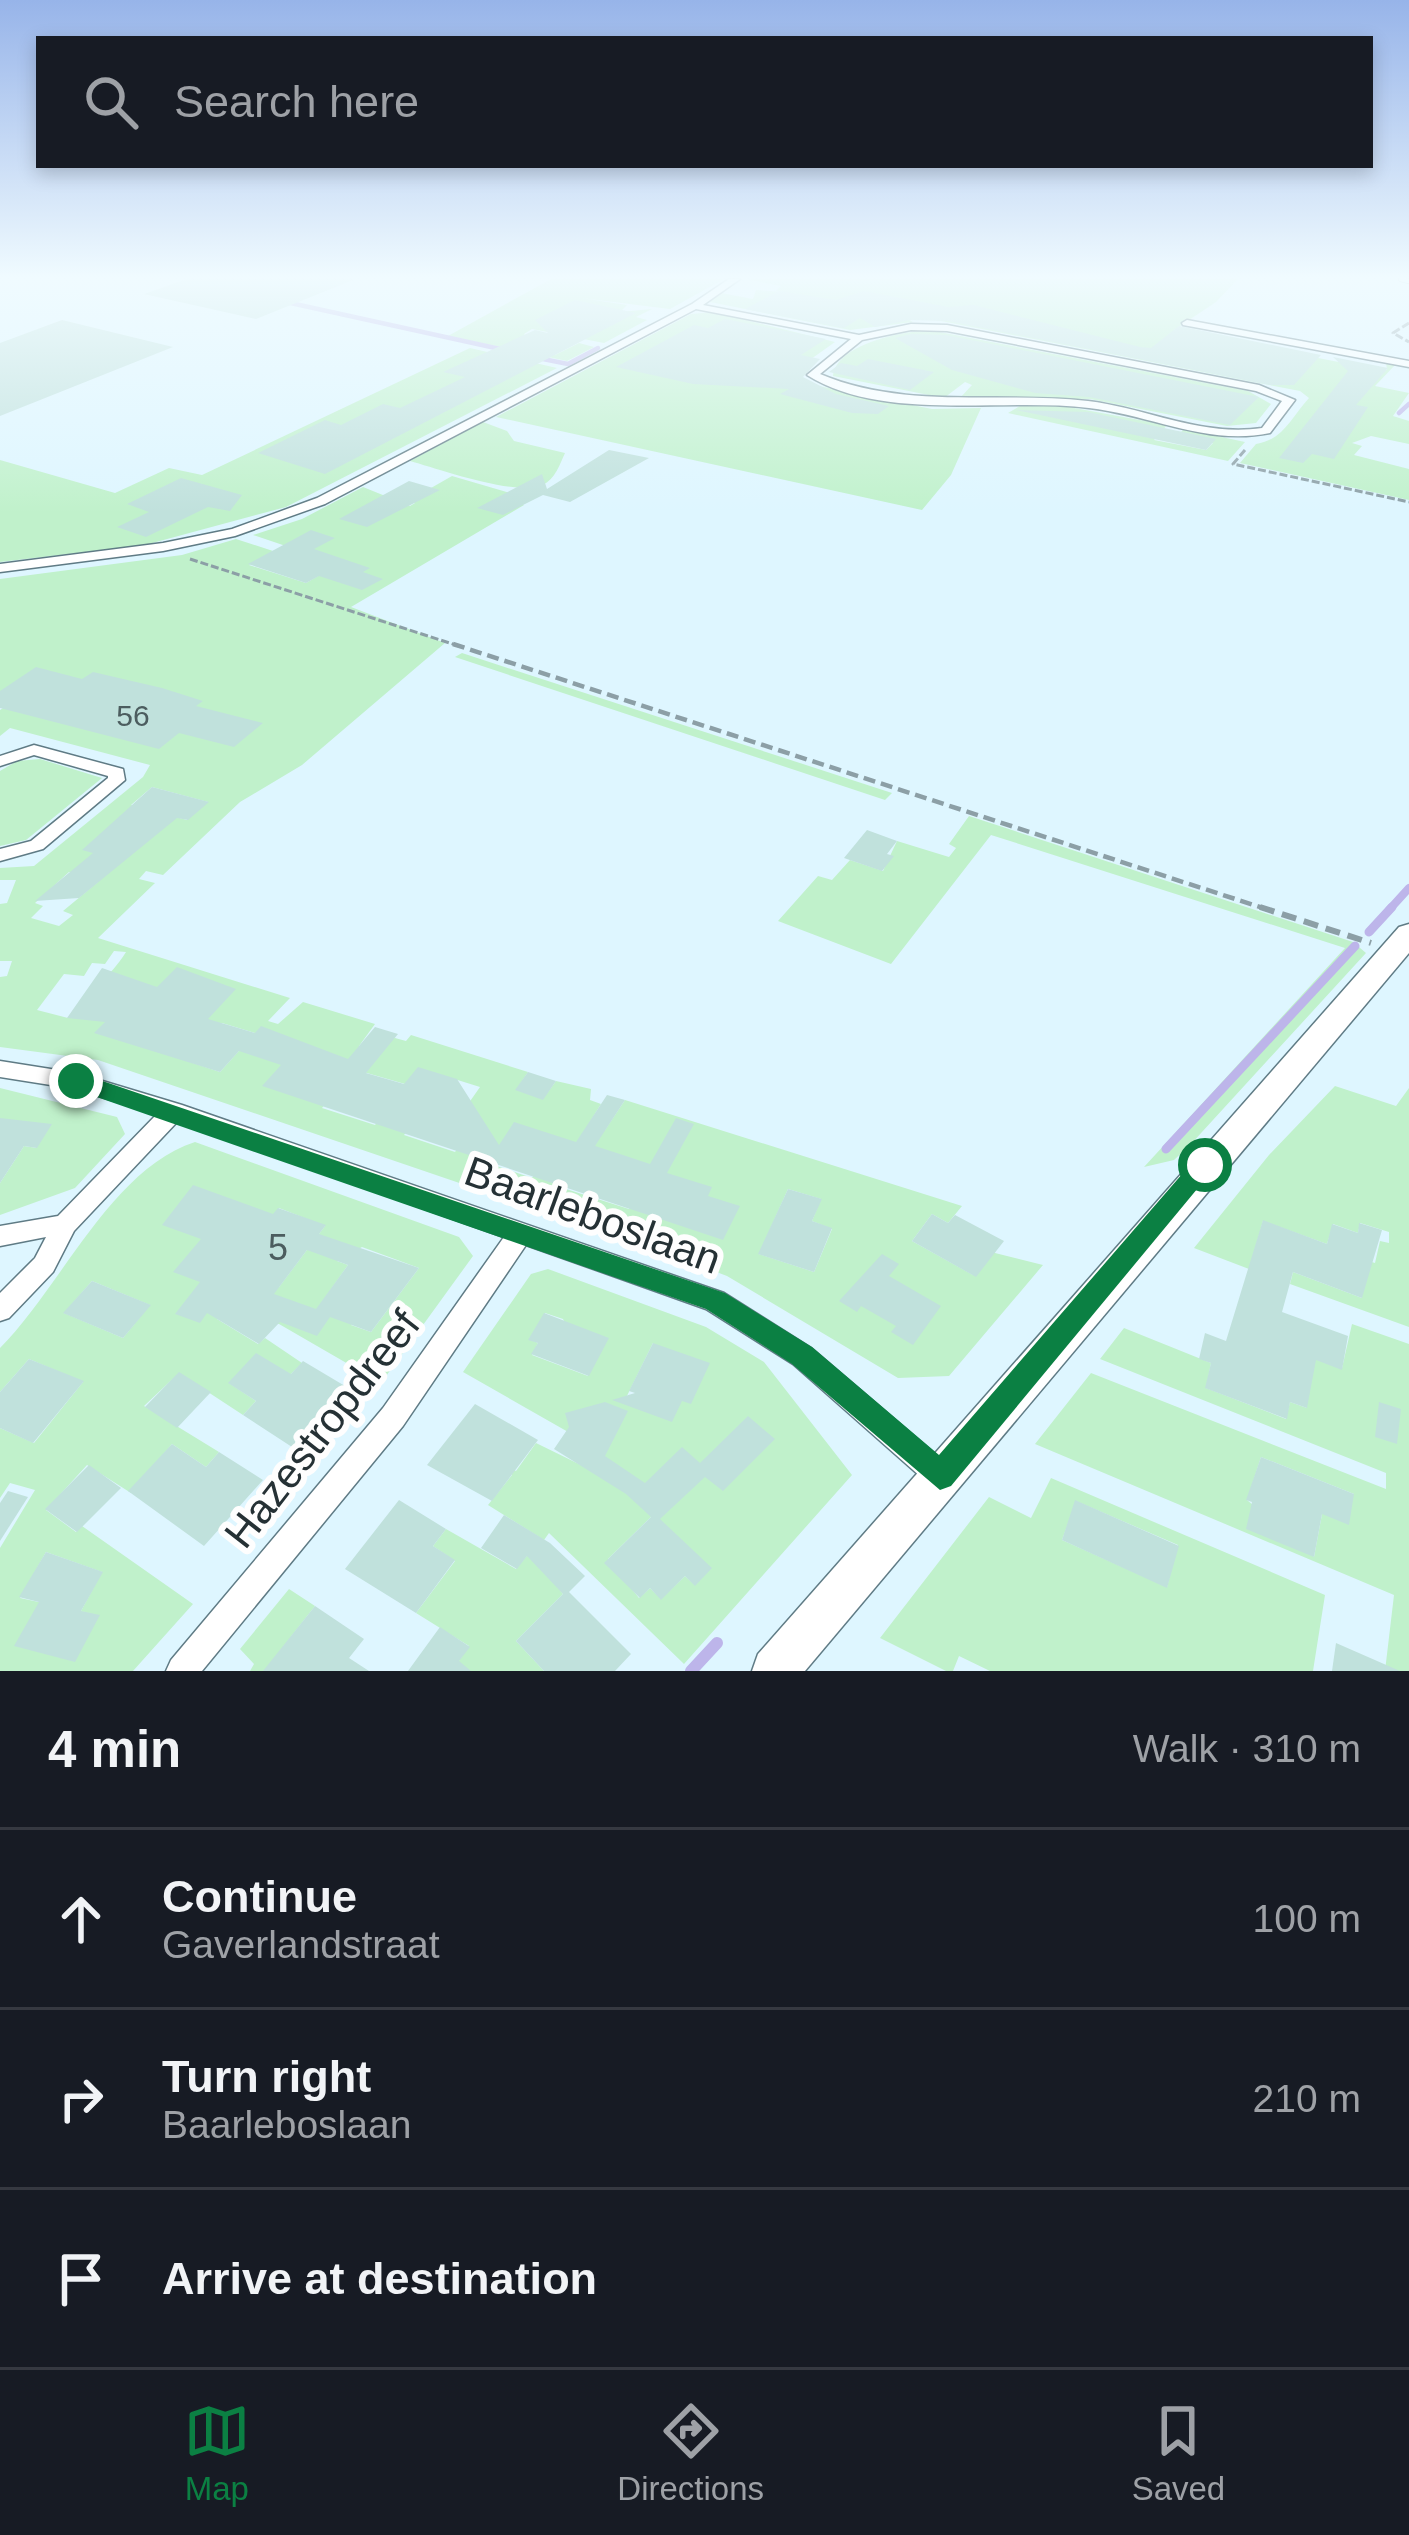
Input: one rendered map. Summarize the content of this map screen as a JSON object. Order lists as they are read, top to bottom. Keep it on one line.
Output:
{"streets":{"street":["Baarleboslaan","Hazestropdreef"]},"crossings":[["Baarleboslaan","Hazestropdreef"]],"house_numbers":["56","5"],"page":{"search":"Search here","heading":["4 min","Walk · 310 m"],"list":[["Continue","Gaverlandstraat","100 m"],["Turn right","Baarleboslaan","210 m"],"Arrive at destination"],"nav":["Map","Directions","Saved"]}}
